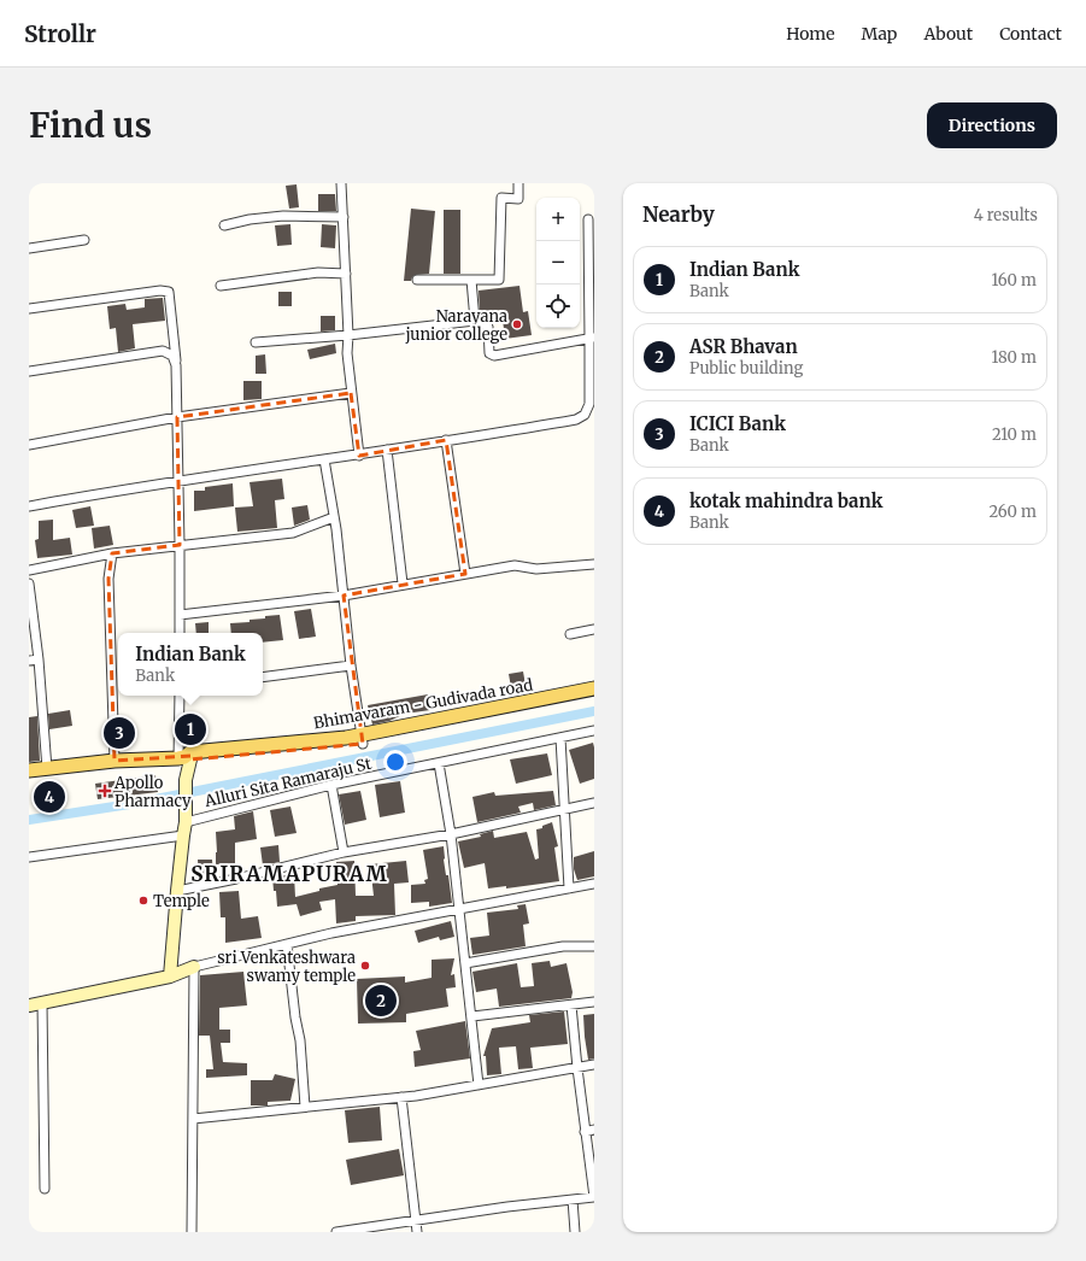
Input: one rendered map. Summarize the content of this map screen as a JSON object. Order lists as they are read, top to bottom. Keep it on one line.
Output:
{"streets":{"main road":["Bhimavaram - Gudivada road"],"street":["Alluri Sita Ramaraju St"]},"districts":["SRIRAMAPURAM"],"places":{"other":["Narayana junior college","Temple","sri Venkateshwara swamy temple"],"health":["Apollo Pharmacy"]},"page":{"header":"Strollr","nav":["Home","Map","About","Contact"],"buttons":"Directions","title":"Find us","heading":["Nearby","4 results"],"map_buttons":["+","−"],"list":[{"mark":"1","name":"Indian Bank","note":"Bank","value":"160 m"},{"mark":"2","name":"ASR Bhavan","note":"Public building","value":"180 m"},{"mark":"3","name":"ICICI Bank","note":"Bank","value":"210 m"},{"mark":"4","name":"kotak mahindra bank","note":"Bank","value":"260 m"}],"popup":["Indian Bank","Bank"],"pins":["1","3","4","2"]}}
